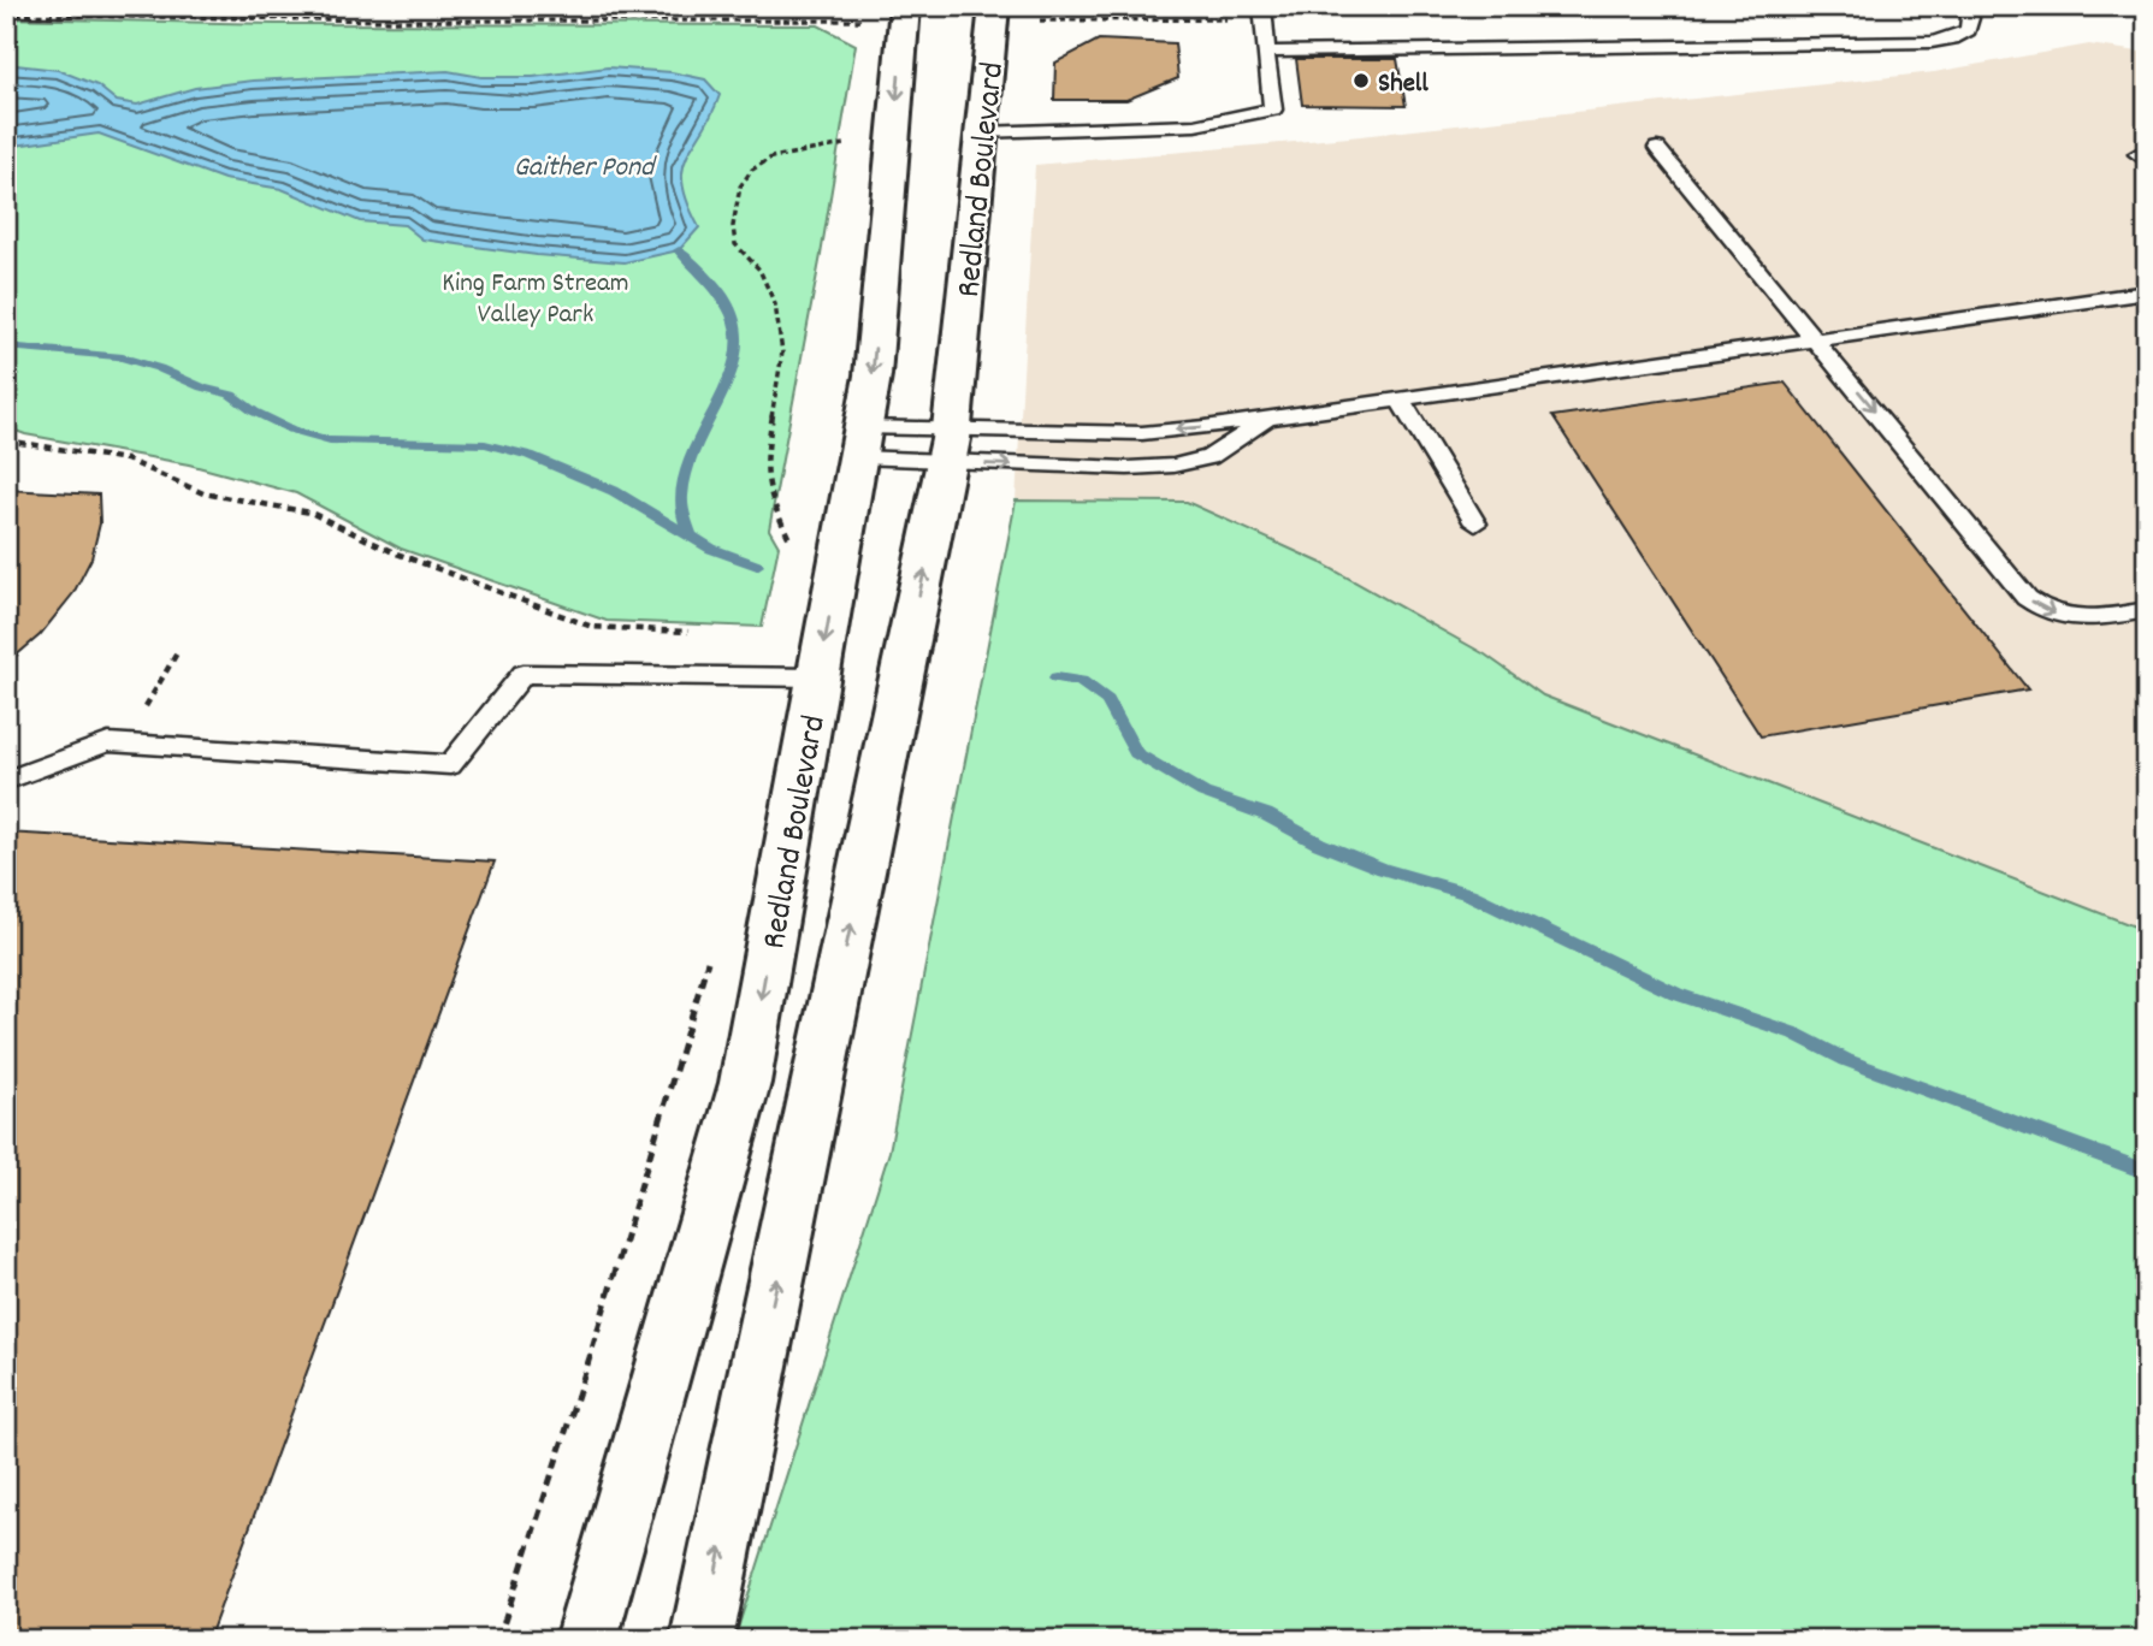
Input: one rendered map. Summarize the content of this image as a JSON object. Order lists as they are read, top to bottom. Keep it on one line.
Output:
{"streets":{"main road":["Redland Boulevard"]},"water":["Gaither Pond"],"parks":["King Farm Stream Valley Park"],"places":["Shell"]}
